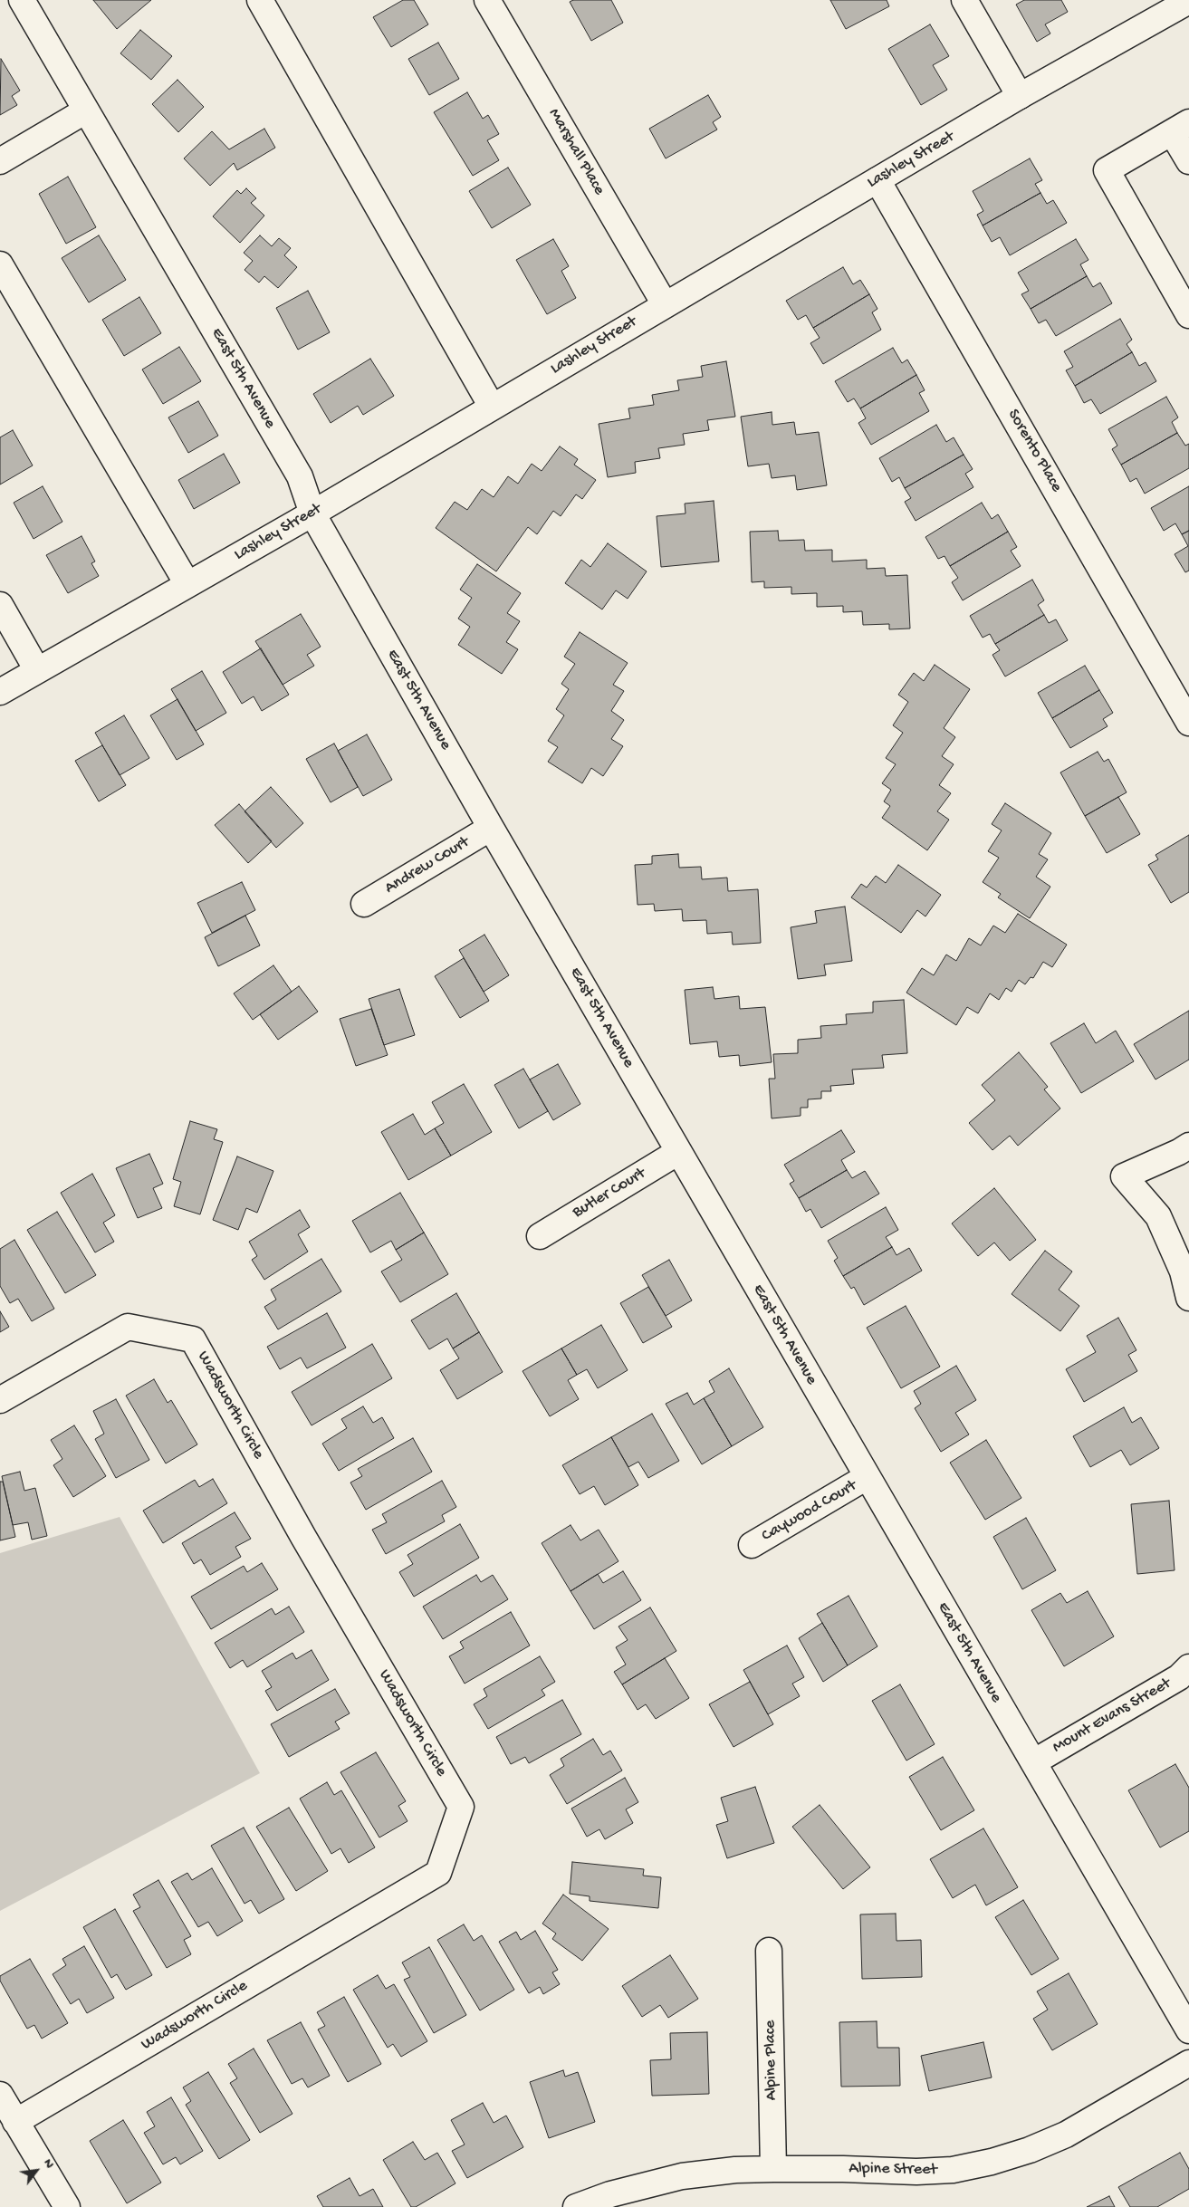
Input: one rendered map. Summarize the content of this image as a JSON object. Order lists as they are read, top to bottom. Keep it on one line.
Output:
{"streets":{"street":["Marshall Place","Lashley Street","East 5th Avenue","Sorento Place","Andrew Court","Butler Court","Wadsworth Circle","Caywood Court","Mount Evans Street","Alpine Place","Alpine Street"]},"crossings":[["Marshall Place","Lashley Street"],["Lashley Street","East 5th Avenue"],["Lashley Street","Sorento Place"],["East 5th Avenue","Andrew Court"],["East 5th Avenue","Butler Court"],["East 5th Avenue","Caywood Court"],["East 5th Avenue","Mount Evans Street"],["Alpine Place","Alpine Street"]],"north":"top right"}
